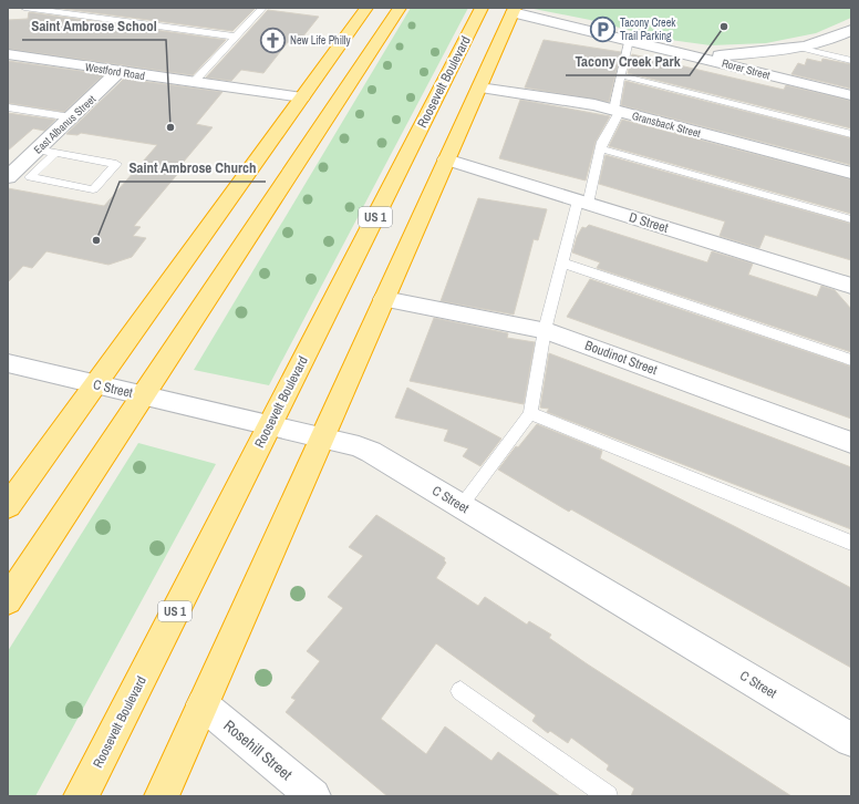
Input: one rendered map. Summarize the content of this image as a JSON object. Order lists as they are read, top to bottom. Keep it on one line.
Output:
{"streets":{"highway":["Roosevelt Boulevard","US 1"],"street":["Rorer Street","Westford Road","East Albanus Street","Gransback Street","D Street","Boudinot Street","C Street","Rosehill Street"]},"crossings":[["Westford Road","East Albanus Street"],["Roosevelt Boulevard","C Street"]],"places":{"other":["Tacony Creek Park","Saint Ambrose School","Saint Ambrose Church"],"parking":["Tacony Creek Trail Parking"],"church":["New Life Philly"]}}
